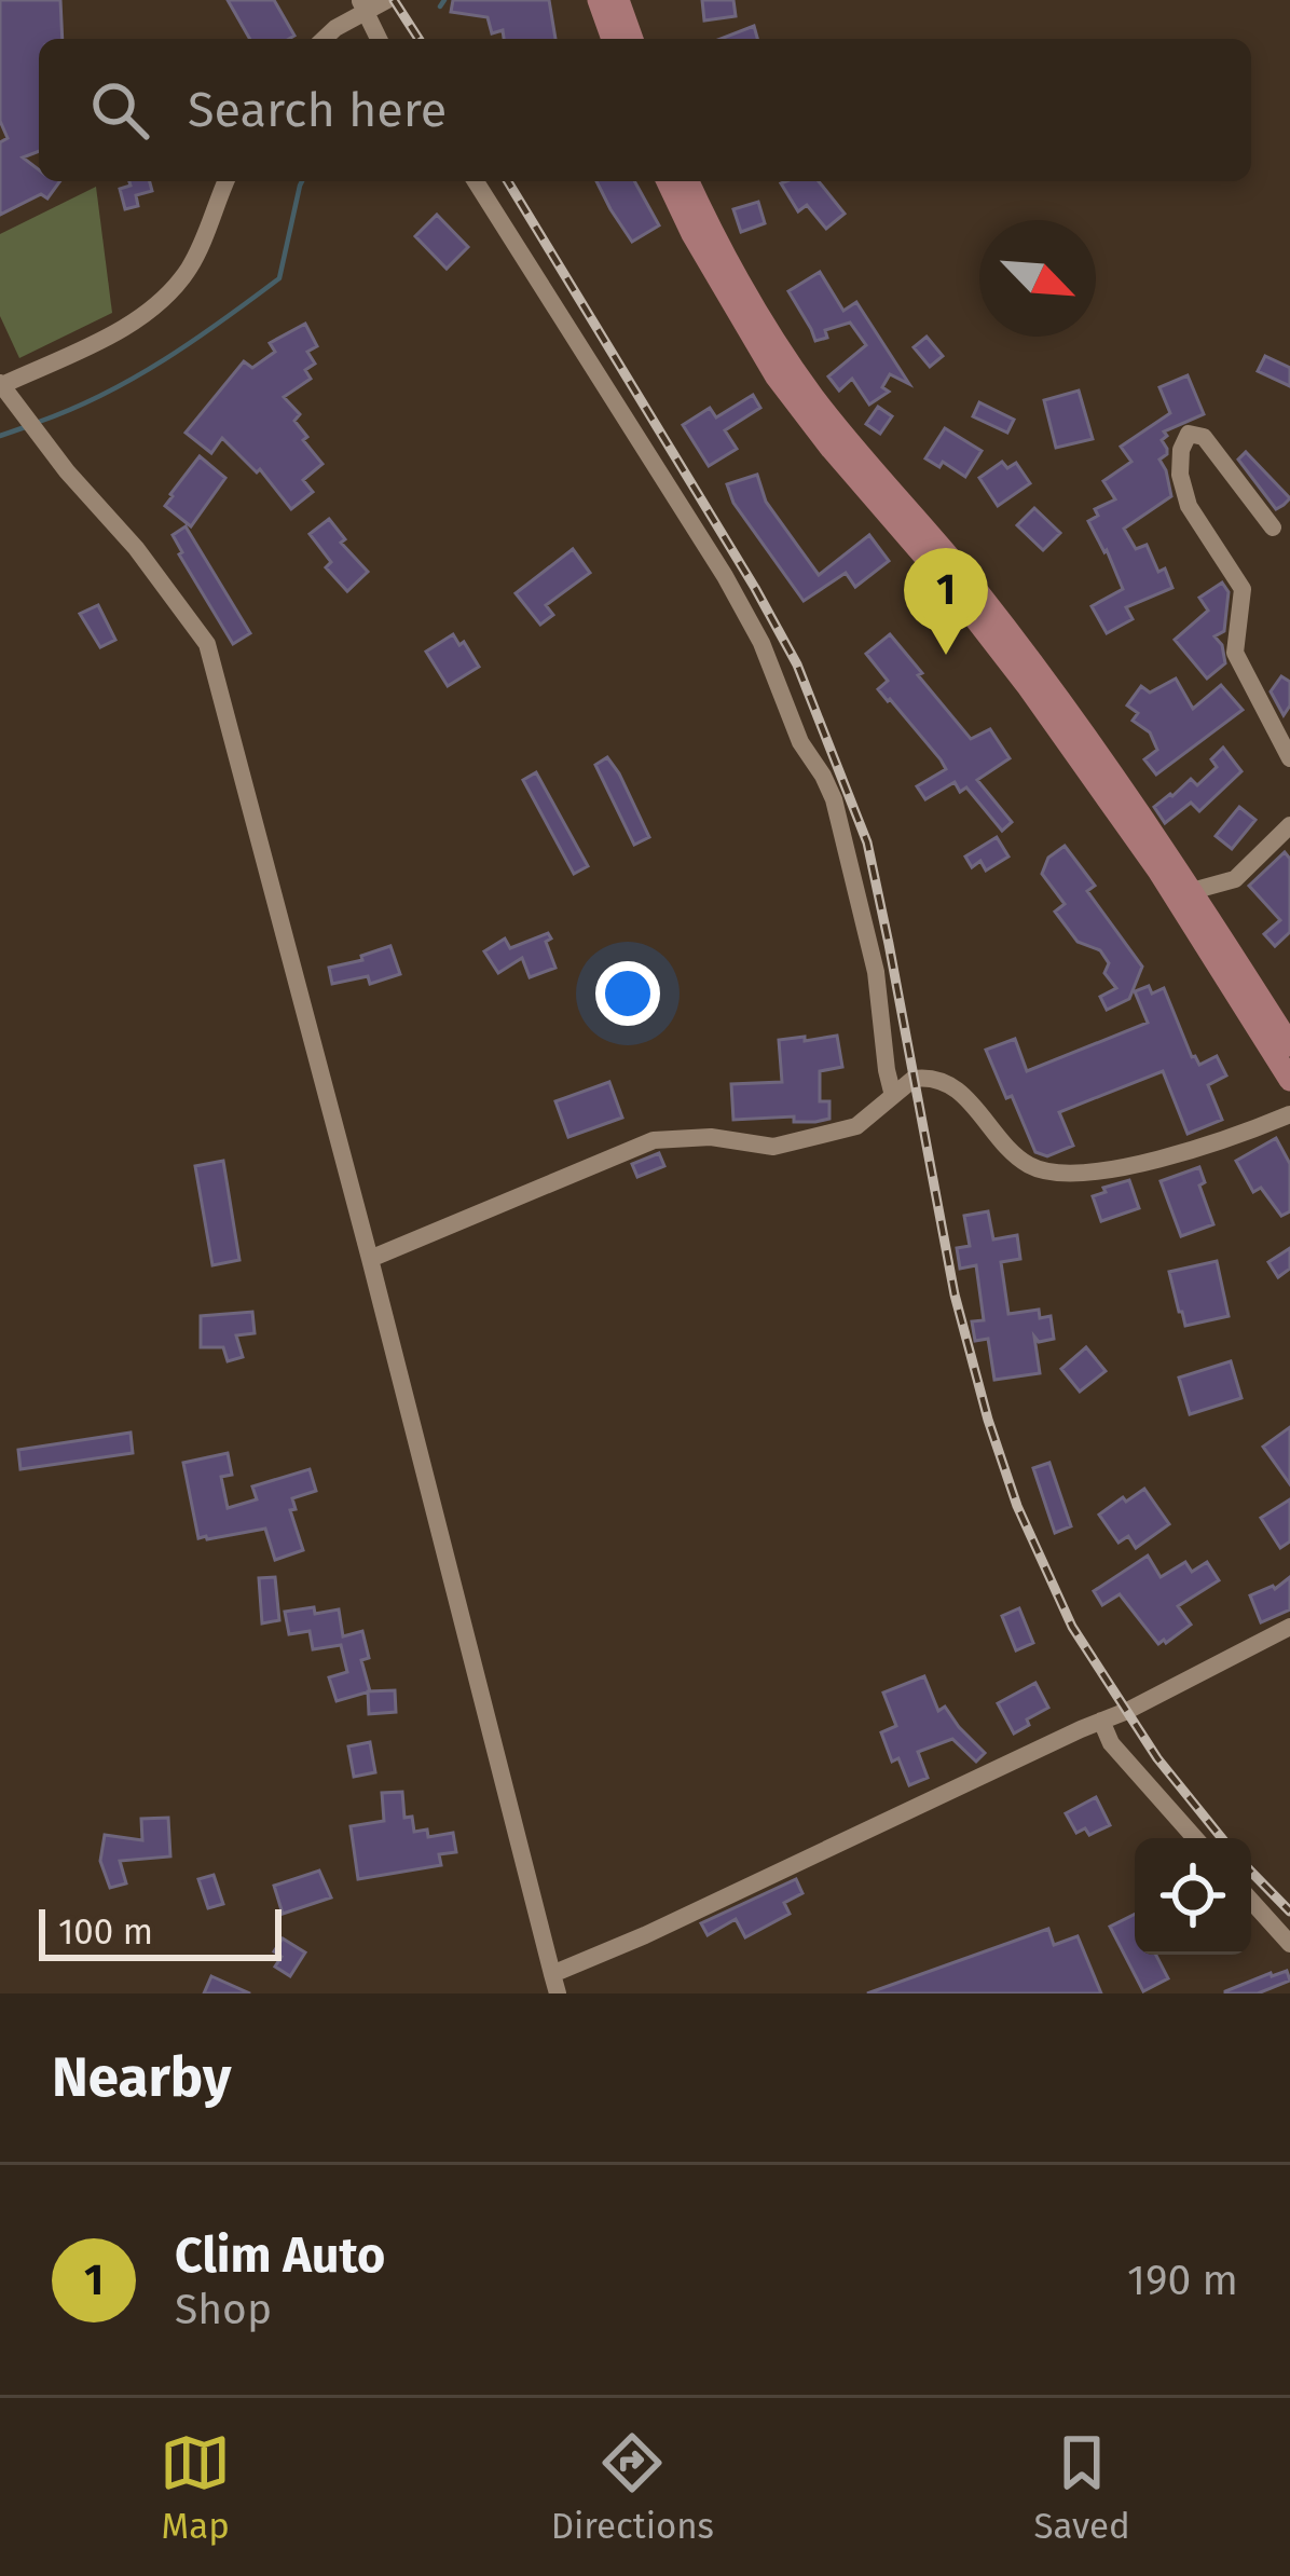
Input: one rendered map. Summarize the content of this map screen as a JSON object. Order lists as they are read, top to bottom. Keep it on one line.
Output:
{"scale_bar":"100 m","north":"bottom right","page":{"search":"Search here","pins":"1","scale":"100 m","heading":"Nearby","list":[{"mark":"1","name":"Clim Auto","note":"Shop","value":"190 m"}],"nav":["Map","Directions","Saved"]}}
